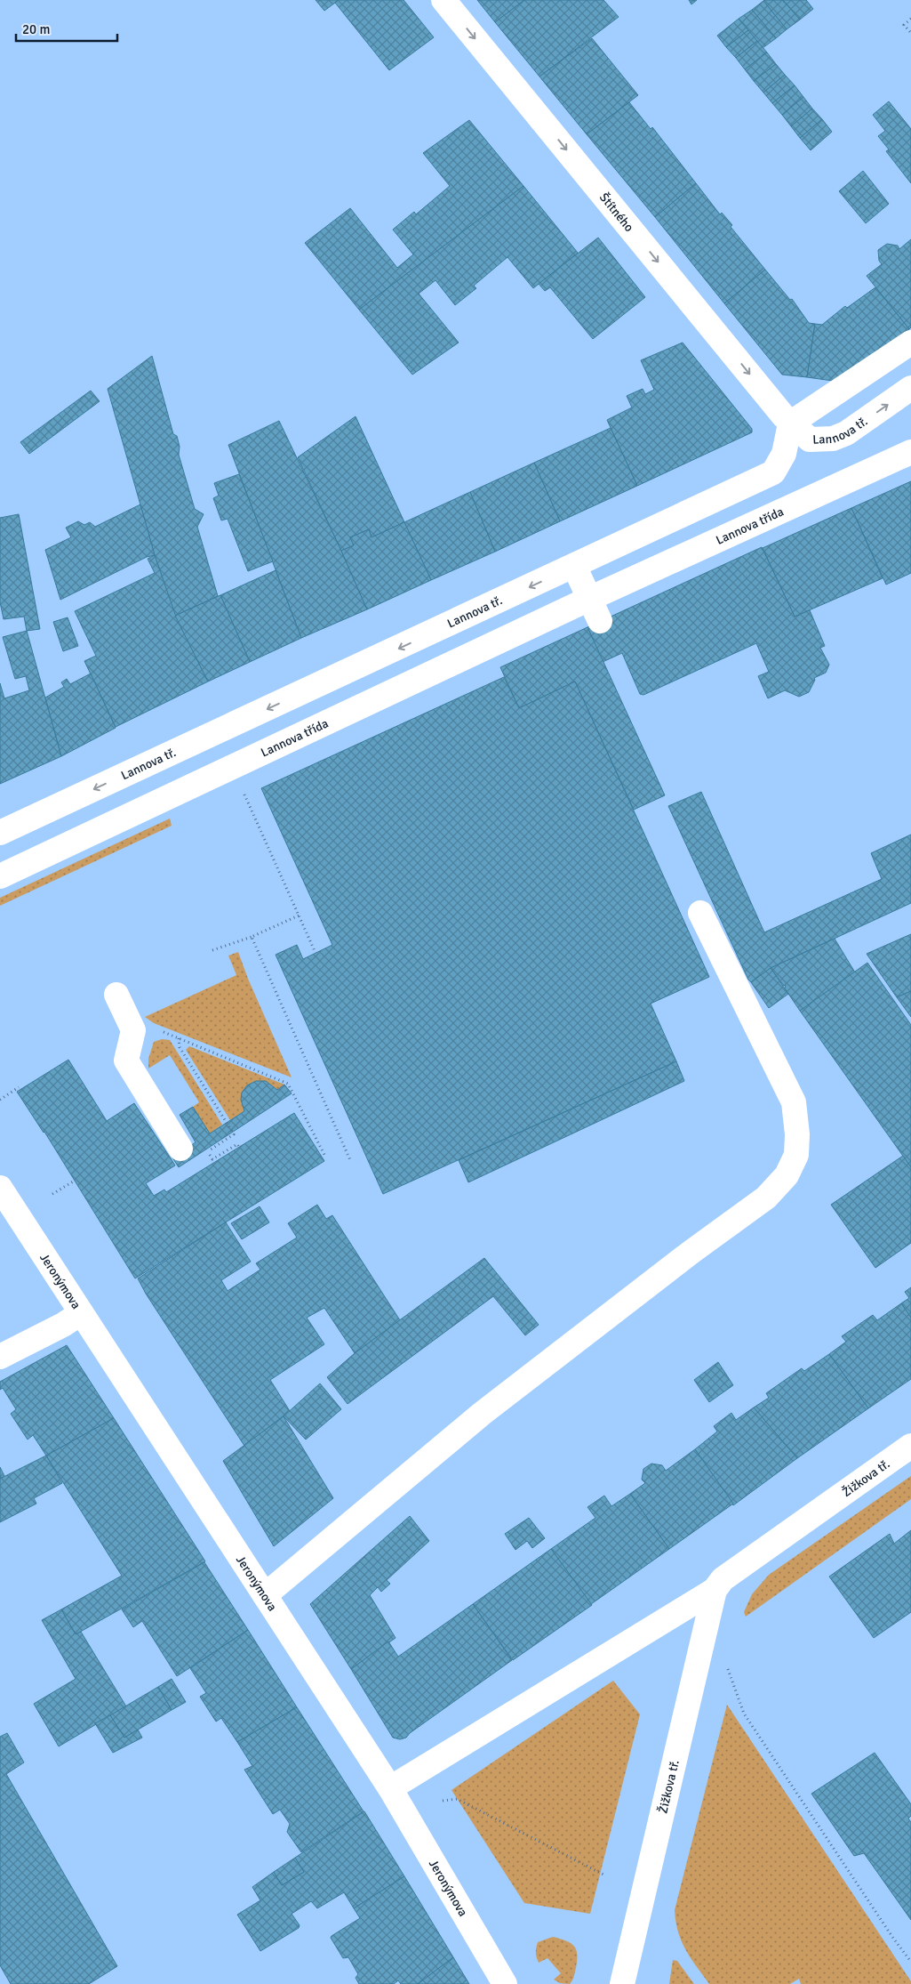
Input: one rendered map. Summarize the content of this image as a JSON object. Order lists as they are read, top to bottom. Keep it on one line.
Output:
{"streets":{"street":["Štítného","Lannova tř.","Lannova třída","Jeronýmova","Žižkova tř."]},"crossings":[["Štítného","Lannova tř."],["Jeronýmova","Žižkova tř."]],"one_way":["Štítného"],"scale_bar":"20 m"}
